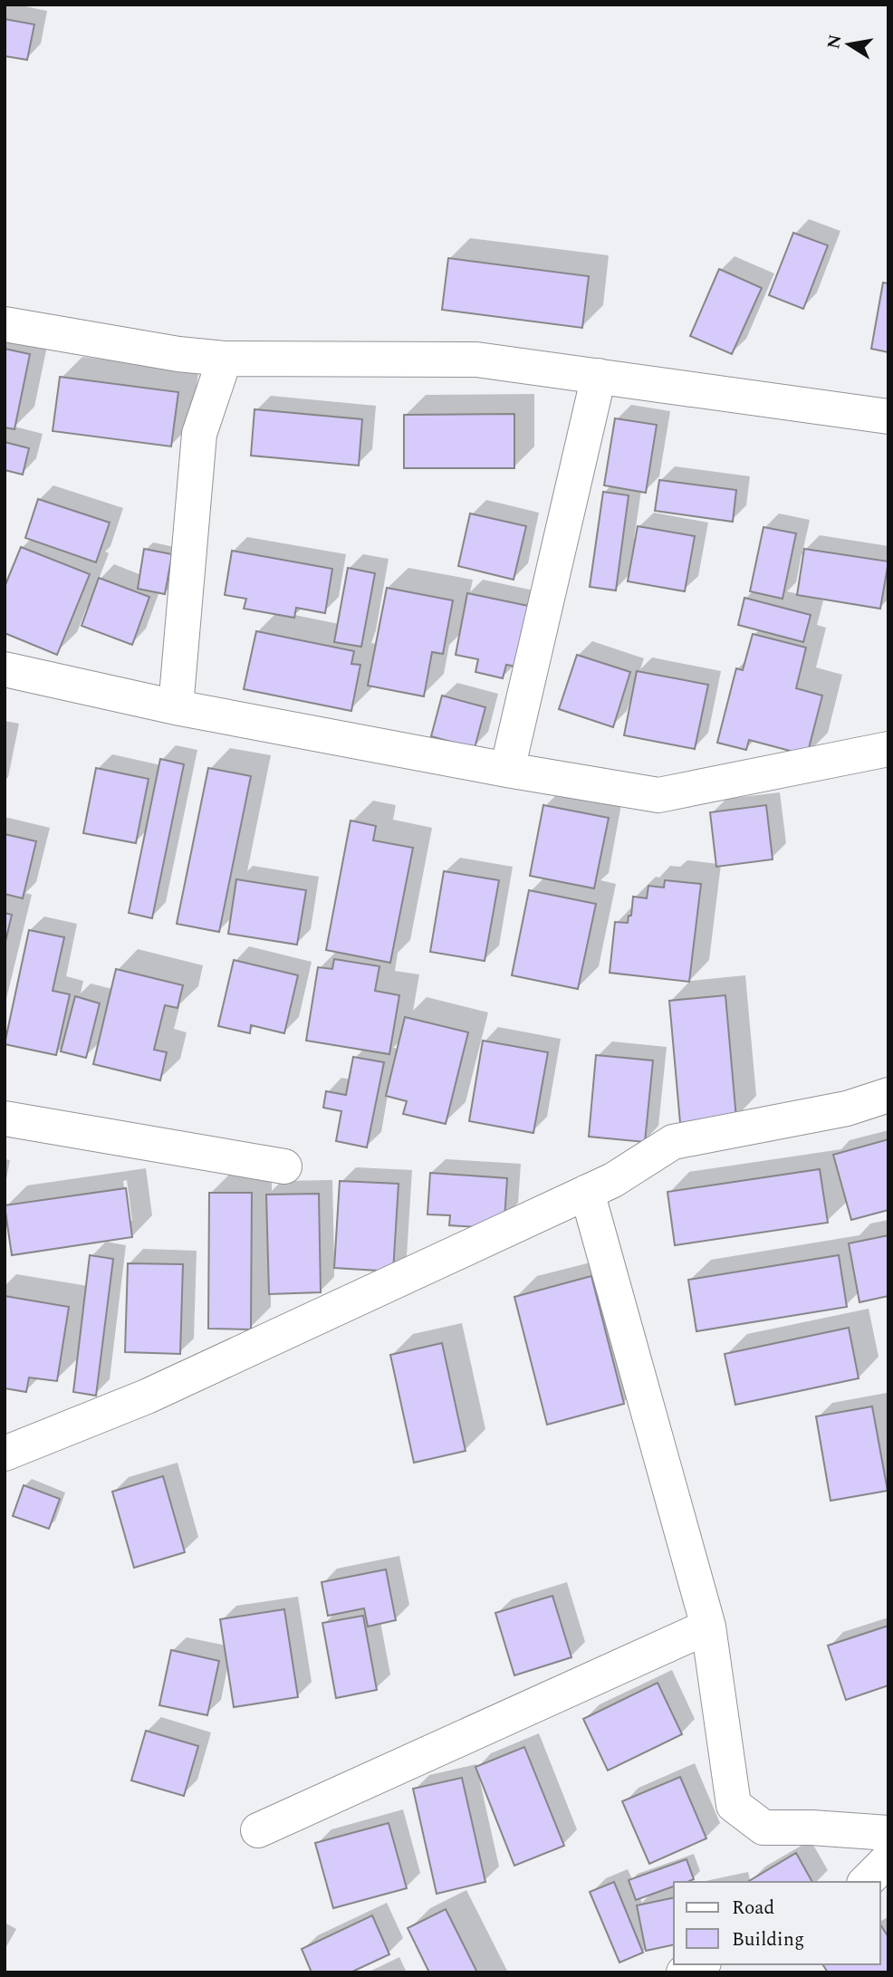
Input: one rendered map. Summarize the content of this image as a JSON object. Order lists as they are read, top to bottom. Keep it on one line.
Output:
{"legend":["Road","Building"],"north":"left"}
